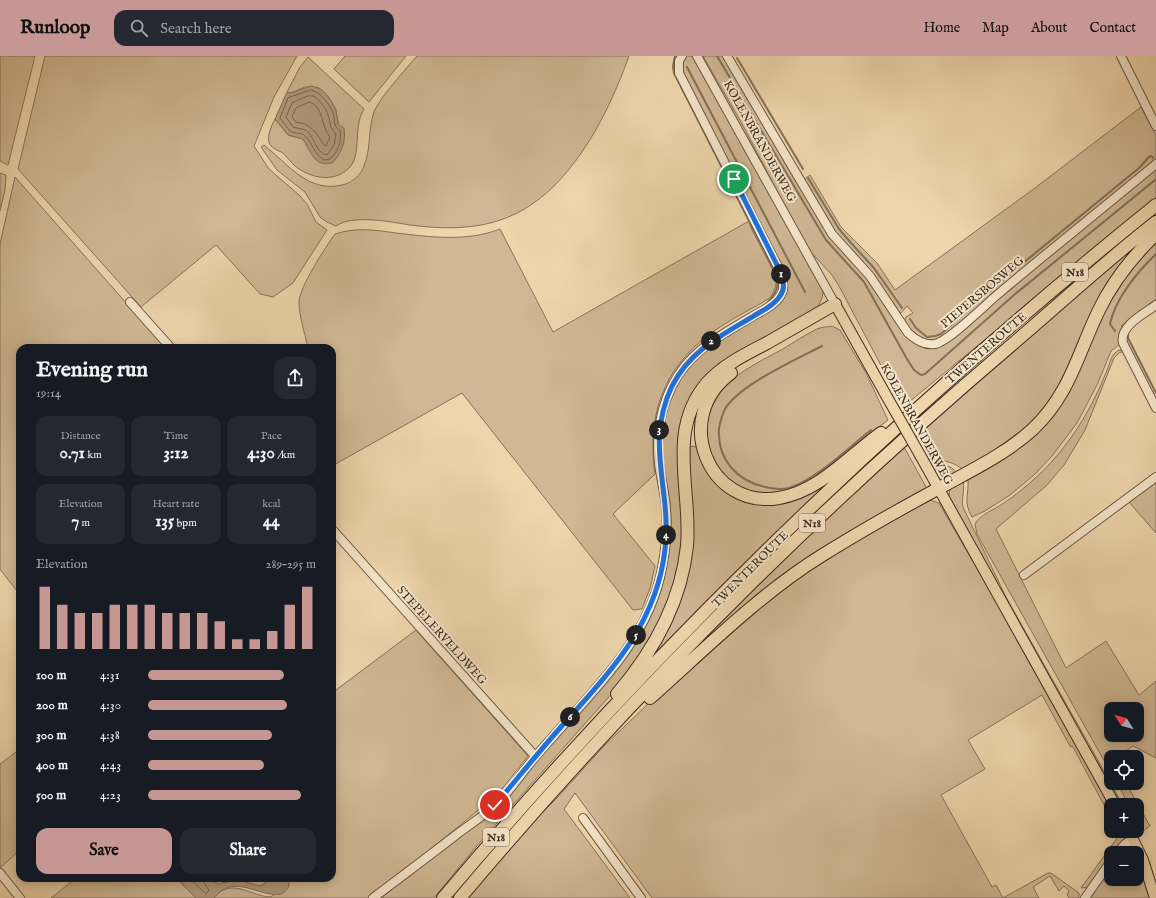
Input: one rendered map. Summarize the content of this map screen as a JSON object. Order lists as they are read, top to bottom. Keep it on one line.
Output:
{"streets":{"highway":["N18","TWENTEROUTE"],"main road":["KOLENBRANDERWEG"],"street":["PIEPERSBOSWEG","STEPELERVELDWEG"]},"crossings":[["KOLENBRANDERWEG","N18"],["N18","TWENTEROUTE"]],"north":"top left","page":{"header":"Runloop","search":"Search here","nav":["Home","Map","About","Contact"],"pins":["1","2","3","4","5","6"],"heading":["Evening run","19:14"],"stats":[["Distance","0.71 km"],["Time","3:12"],["Pace","4:30 /km"],["Elevation","7 m"],["Heart rate","135 bpm"],["kcal","44"]],"chart":["Elevation","289–295 m"],"list":[{"name":"100 m","note":"4:31"},{"name":"200 m","note":"4:30"},{"name":"300 m","note":"4:38"},{"name":"400 m","note":"4:43"},{"name":"500 m","note":"4:23"}],"map_buttons":["+","−"],"buttons":["Save","Share"]}}
